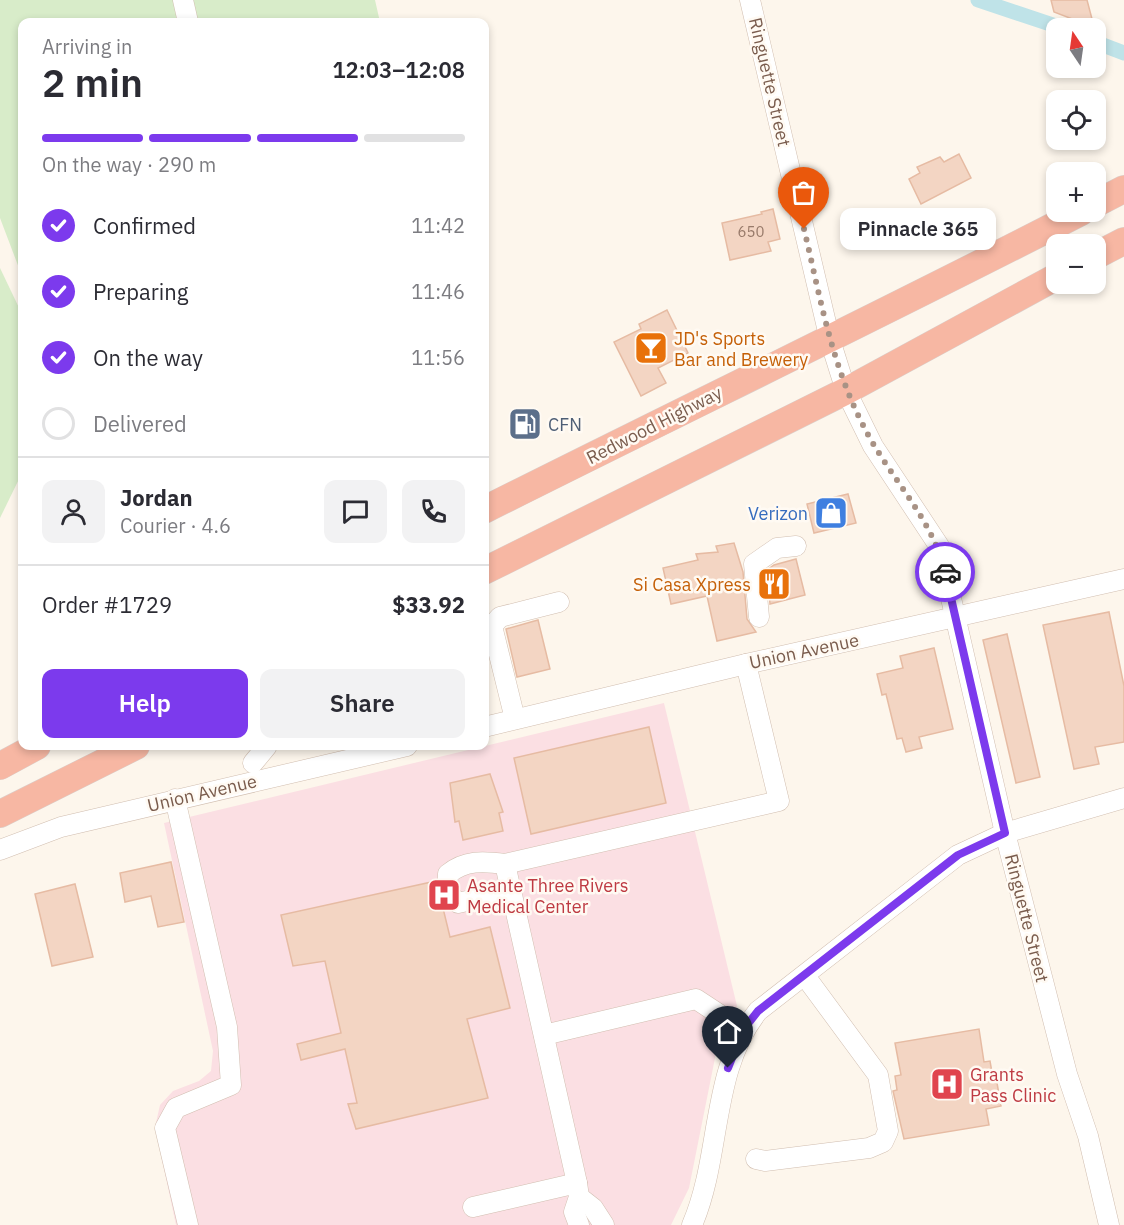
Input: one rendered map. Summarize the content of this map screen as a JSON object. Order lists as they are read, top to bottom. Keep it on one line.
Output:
{"streets":{"highway":["Redwood Highway"],"street":["Ringuette Street","Union Avenue"]},"crossings":[["Ringuette Street","Redwood Highway"],["Ringuette Street","Union Avenue"]],"places":{"other":["Pinnacle 365"],"bar":["JD's Sports Bar and Brewery"],"fuel station":["CFN"],"shop":["Verizon"],"restaurant":["Si Casa Xpress"],"hospital":["Asante Three Rivers Medical Center","Grants Pass Clinic"]},"house_numbers":["650"],"north":"top","page":{"map_buttons":["+","−"],"heading":["2 min","Arriving in","12:03–12:08"],"panel":["Jordan","Courier · 4.6","Order #1729","$33.92"],"bar":"On the way · 290 m","list":[["Confirmed","11:42"],["Preparing","11:46"],["On the way","11:56"],"Delivered"],"bubble":"Pinnacle 365","buttons":["Help","Share"]}}
